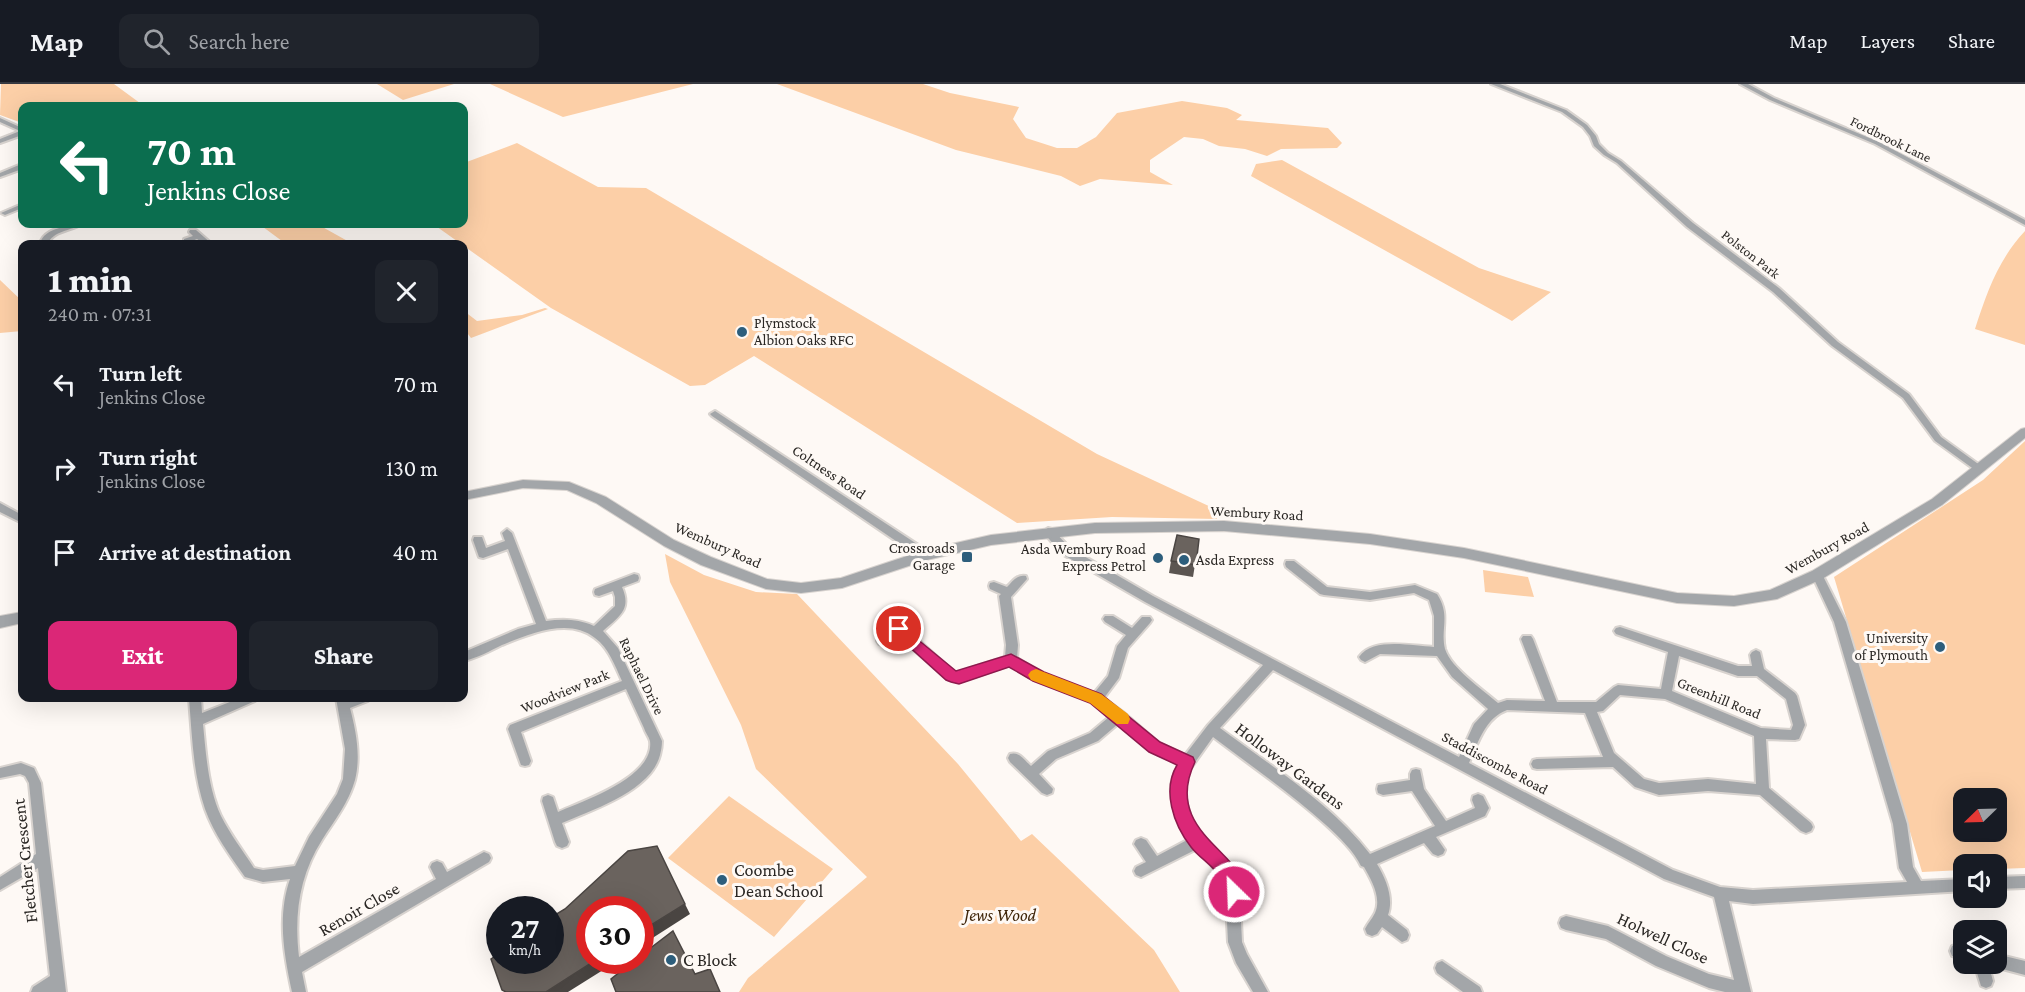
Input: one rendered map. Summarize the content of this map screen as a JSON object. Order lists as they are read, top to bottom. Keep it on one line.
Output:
{"streets":{"street":["Fordbrook Lane","Polston Park","Coltness Road","Wembury Road","Raphael Drive","Woodview Park","Greenhill Road","Staddiscombe Road","Holloway Gardens","Fletcher Crescent","Renoir Close","Holwell Close"]},"crossings":[["Polston Park","Wembury Road"],["Coltness Road","Wembury Road"],["Wembury Road","Staddiscombe Road"],["Raphael Drive","Woodview Park"]],"parks":["Jews Wood"],"places":{"other":["Plymstock Albion Oaks RFC","Asda Wembury Road Express Petrol","Asda Express","University of Plymouth","Coombe Dean School","C Block"],"transit":["Crossroads Garage"]},"north":"bottom left","page":{"header":"Map","search":"Search here","nav":["Map","Layers","Share"],"turn":["70 m","Jenkins Close"],"heading":["1 min","240 m · 07:31"],"list":[{"name":"Turn left","note":"Jenkins Close","value":"70 m"},{"name":"Turn right","note":"Jenkins Close","value":"130 m"},{"name":"Arrive at destination","value":"40 m"}],"buttons":["Exit","Share"],"speed":"27 km/h","limit":"30"}}
